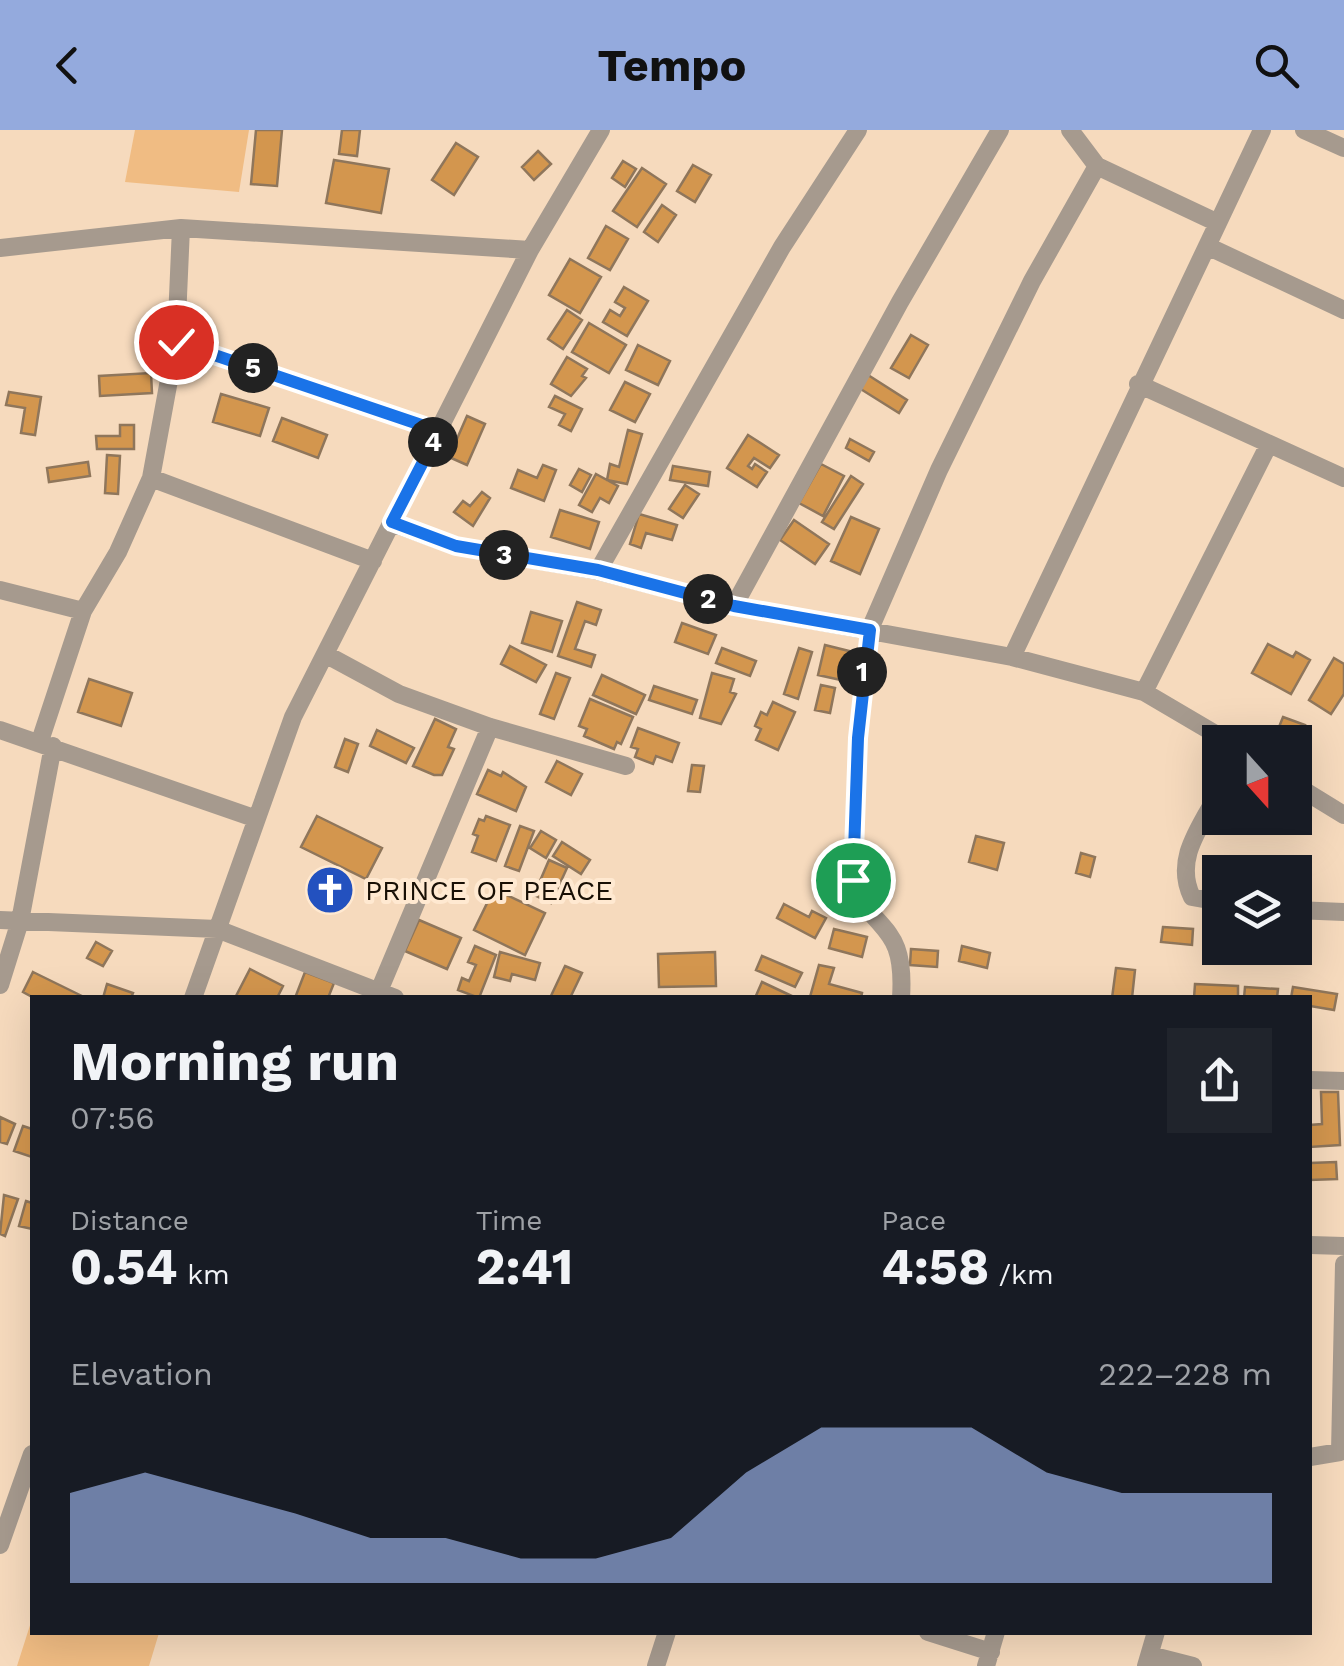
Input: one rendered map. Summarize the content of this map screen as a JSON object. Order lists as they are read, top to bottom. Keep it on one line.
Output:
{"places":{"church":["PRINCE OF PEACE"]},"north":"bottom","page":{"header":"Tempo","pins":["5","4","3","2","1"],"heading":["Morning run","07:56"],"stats":[["Distance","0.54 km"],["Time","2:41"],["Pace","4:58 /km"]],"chart":["Elevation","222–228 m"]}}
